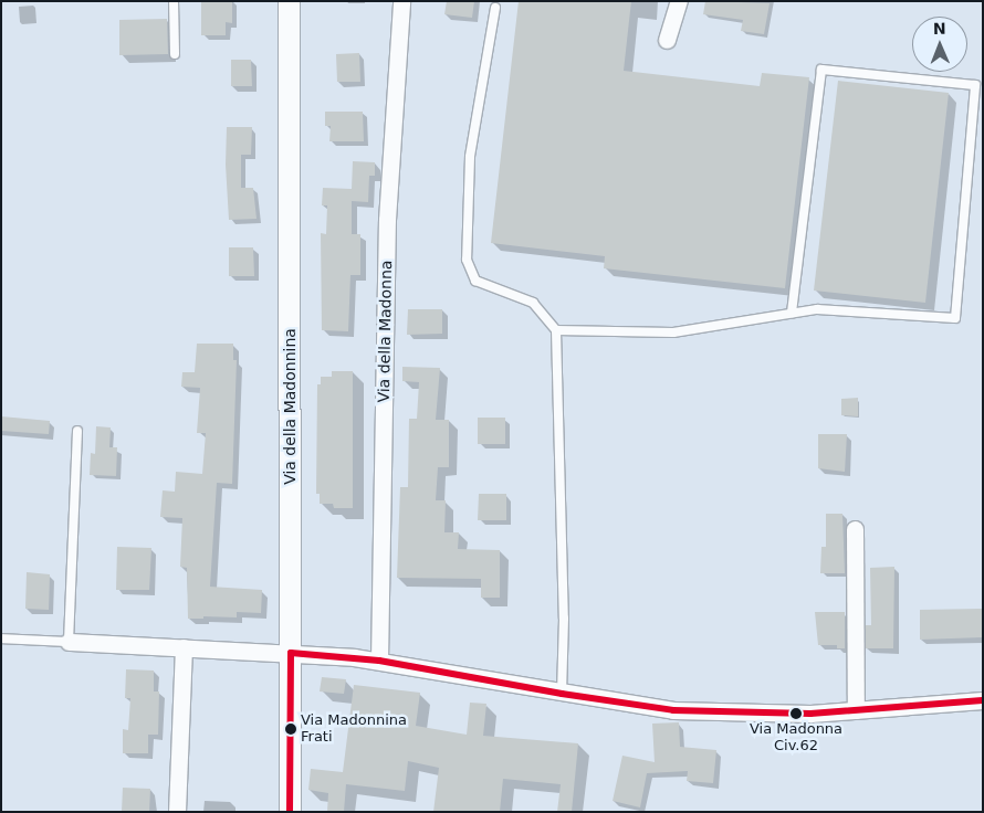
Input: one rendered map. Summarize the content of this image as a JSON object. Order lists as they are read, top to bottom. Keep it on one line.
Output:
{"streets":{"street":["Via della Madonna","Via della Madonnina"]},"places":["Via Madonna Civ.62","Via Madonnina Frati"],"north":"top"}
